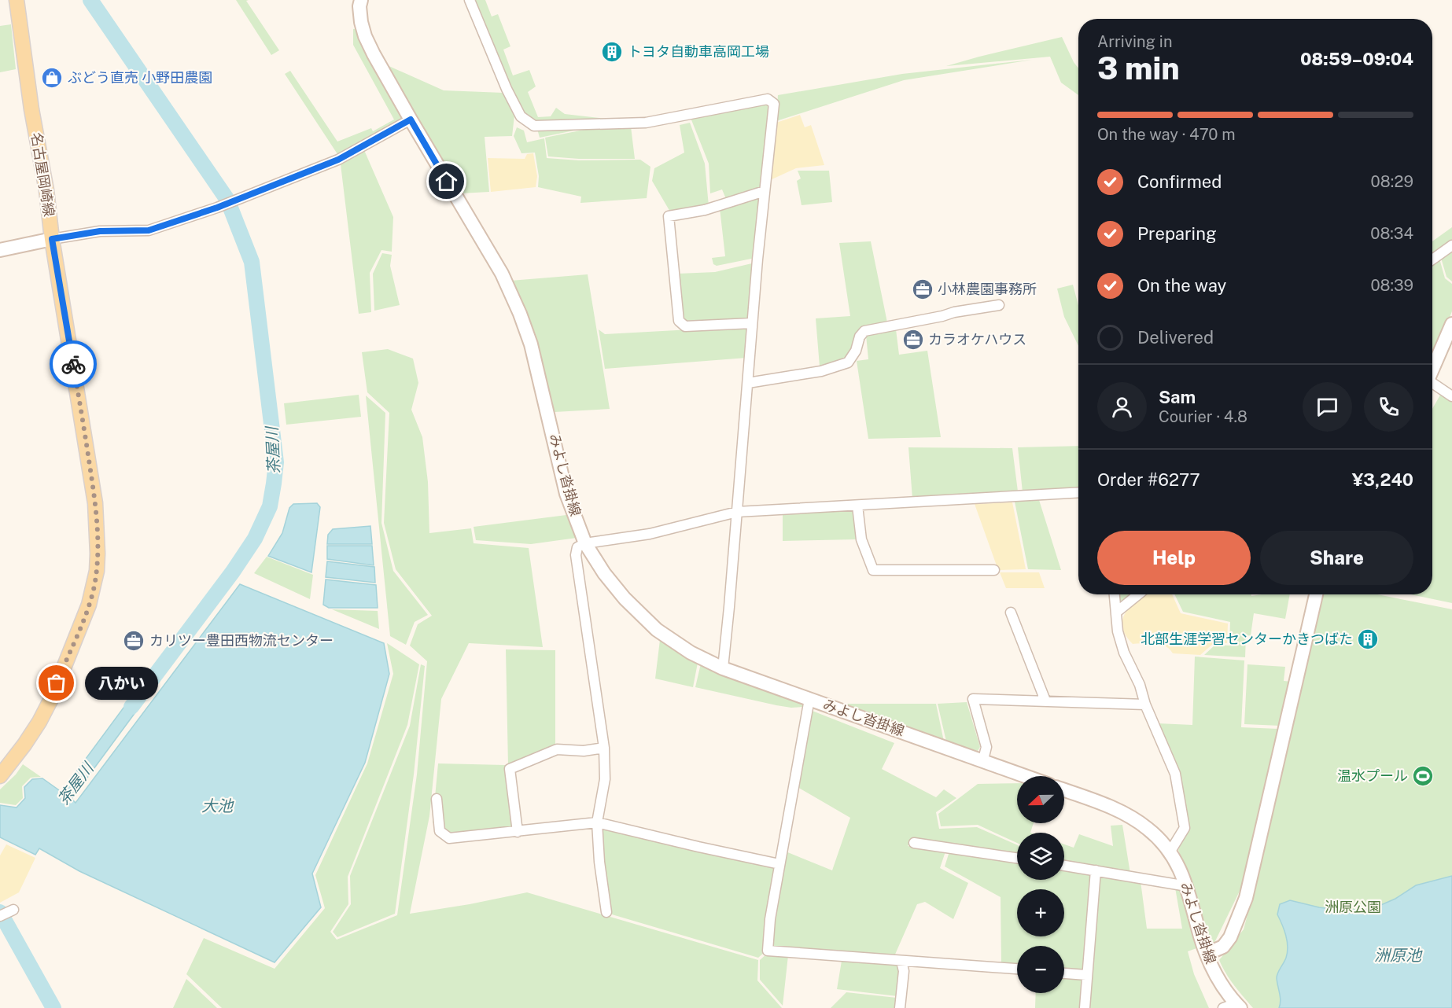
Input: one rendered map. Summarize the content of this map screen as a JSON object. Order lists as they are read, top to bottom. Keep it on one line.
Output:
{"streets":{"main road":["名古屋岡崎線","みよし沓掛線"]},"water":["茶屋川","大池","洲原池"],"parks":["洲原公園"],"places":{"building":["トヨタ自動車高岡工場","北部生涯学習センターかきつばた"],"shop":["ぶどう直売 小野田農園"],"office":["小林農園事務所","カラオケハウス","カリツー豊田西物流センター"],"other":["八かい"],"sports":["温水プール"]},"north":"left","page":{"heading":["3 min","Arriving in","08:59–09:04"],"panel":["Sam","Courier · 4.8","Order #6277","¥3,240"],"bar":"On the way · 470 m","list":[["Confirmed","08:29"],["Preparing","08:34"],["On the way","08:39"],"Delivered"],"buttons":["Help","Share"],"bubble":"八かい","map_buttons":["+","−"]}}
